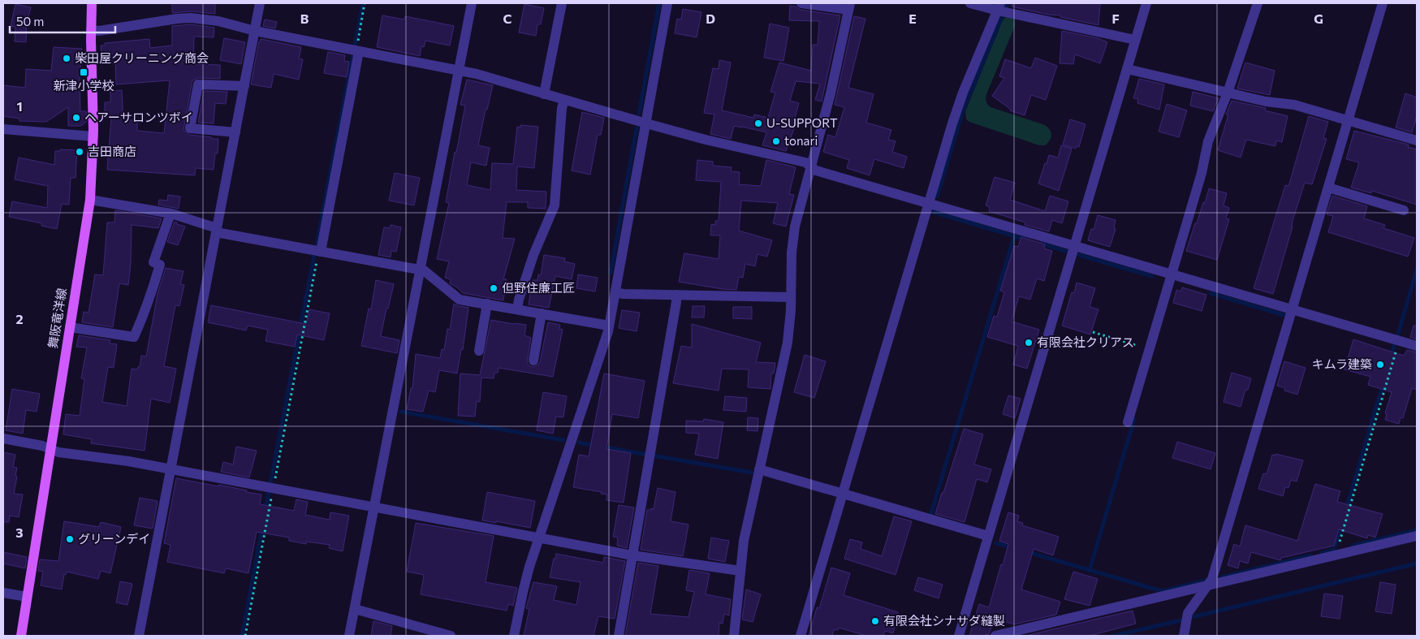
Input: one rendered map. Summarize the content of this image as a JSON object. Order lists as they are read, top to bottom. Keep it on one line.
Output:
{"streets":{"main road":["舞阪竜洋線"]},"places":{"other":["柴田屋クリーニング商会","ヘアーサロンツボイ","U-SUPPORT","tonari","吉田商店","但野住廉工匠","有限会社クリアス","キムラ建築","グリーンデイ","有限会社シナサダ縫製"],"transit":["新津小学校"]},"scale_bar":"50 m","grid":{"columns":["B","C","D","E","F","G"],"rows":["1","2","3"]}}
